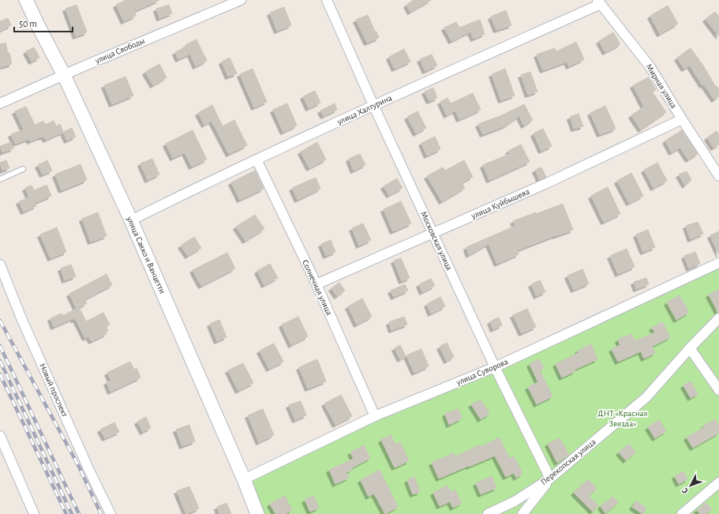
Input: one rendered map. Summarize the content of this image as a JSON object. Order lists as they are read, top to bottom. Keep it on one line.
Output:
{"streets":{"main road":["улица Сакко и Ванцетти"],"street":["улица Свободы","Мирная улица","улица Халтурина","улица Куйбышева","Московская улица","Солнечная улица","улица Суворова","Новый проспект","Перекопская улица"]},"crossings":[["улица Свободы","улица Сакко и Ванцетти"],["Мирная улица","улица Халтурина"],["Мирная улица","улица Куйбышева"],["улица Халтурина","Московская улица"],["улица Халтурина","улица Сакко и Ванцетти"],["улица Халтурина","Солнечная улица"],["улица Куйбышева","Московская улица"],["улица Куйбышева","Солнечная улица"],["Московская улица","улица Суворова"],["Московская улица","Перекопская улица"],["улица Сакко и Ванцетти","улица Суворова"],["Солнечная улица","улица Суворова"]],"parks":["ДНТ «Красная Звезда»"],"scale_bar":"50 m","north":"bottom left"}
